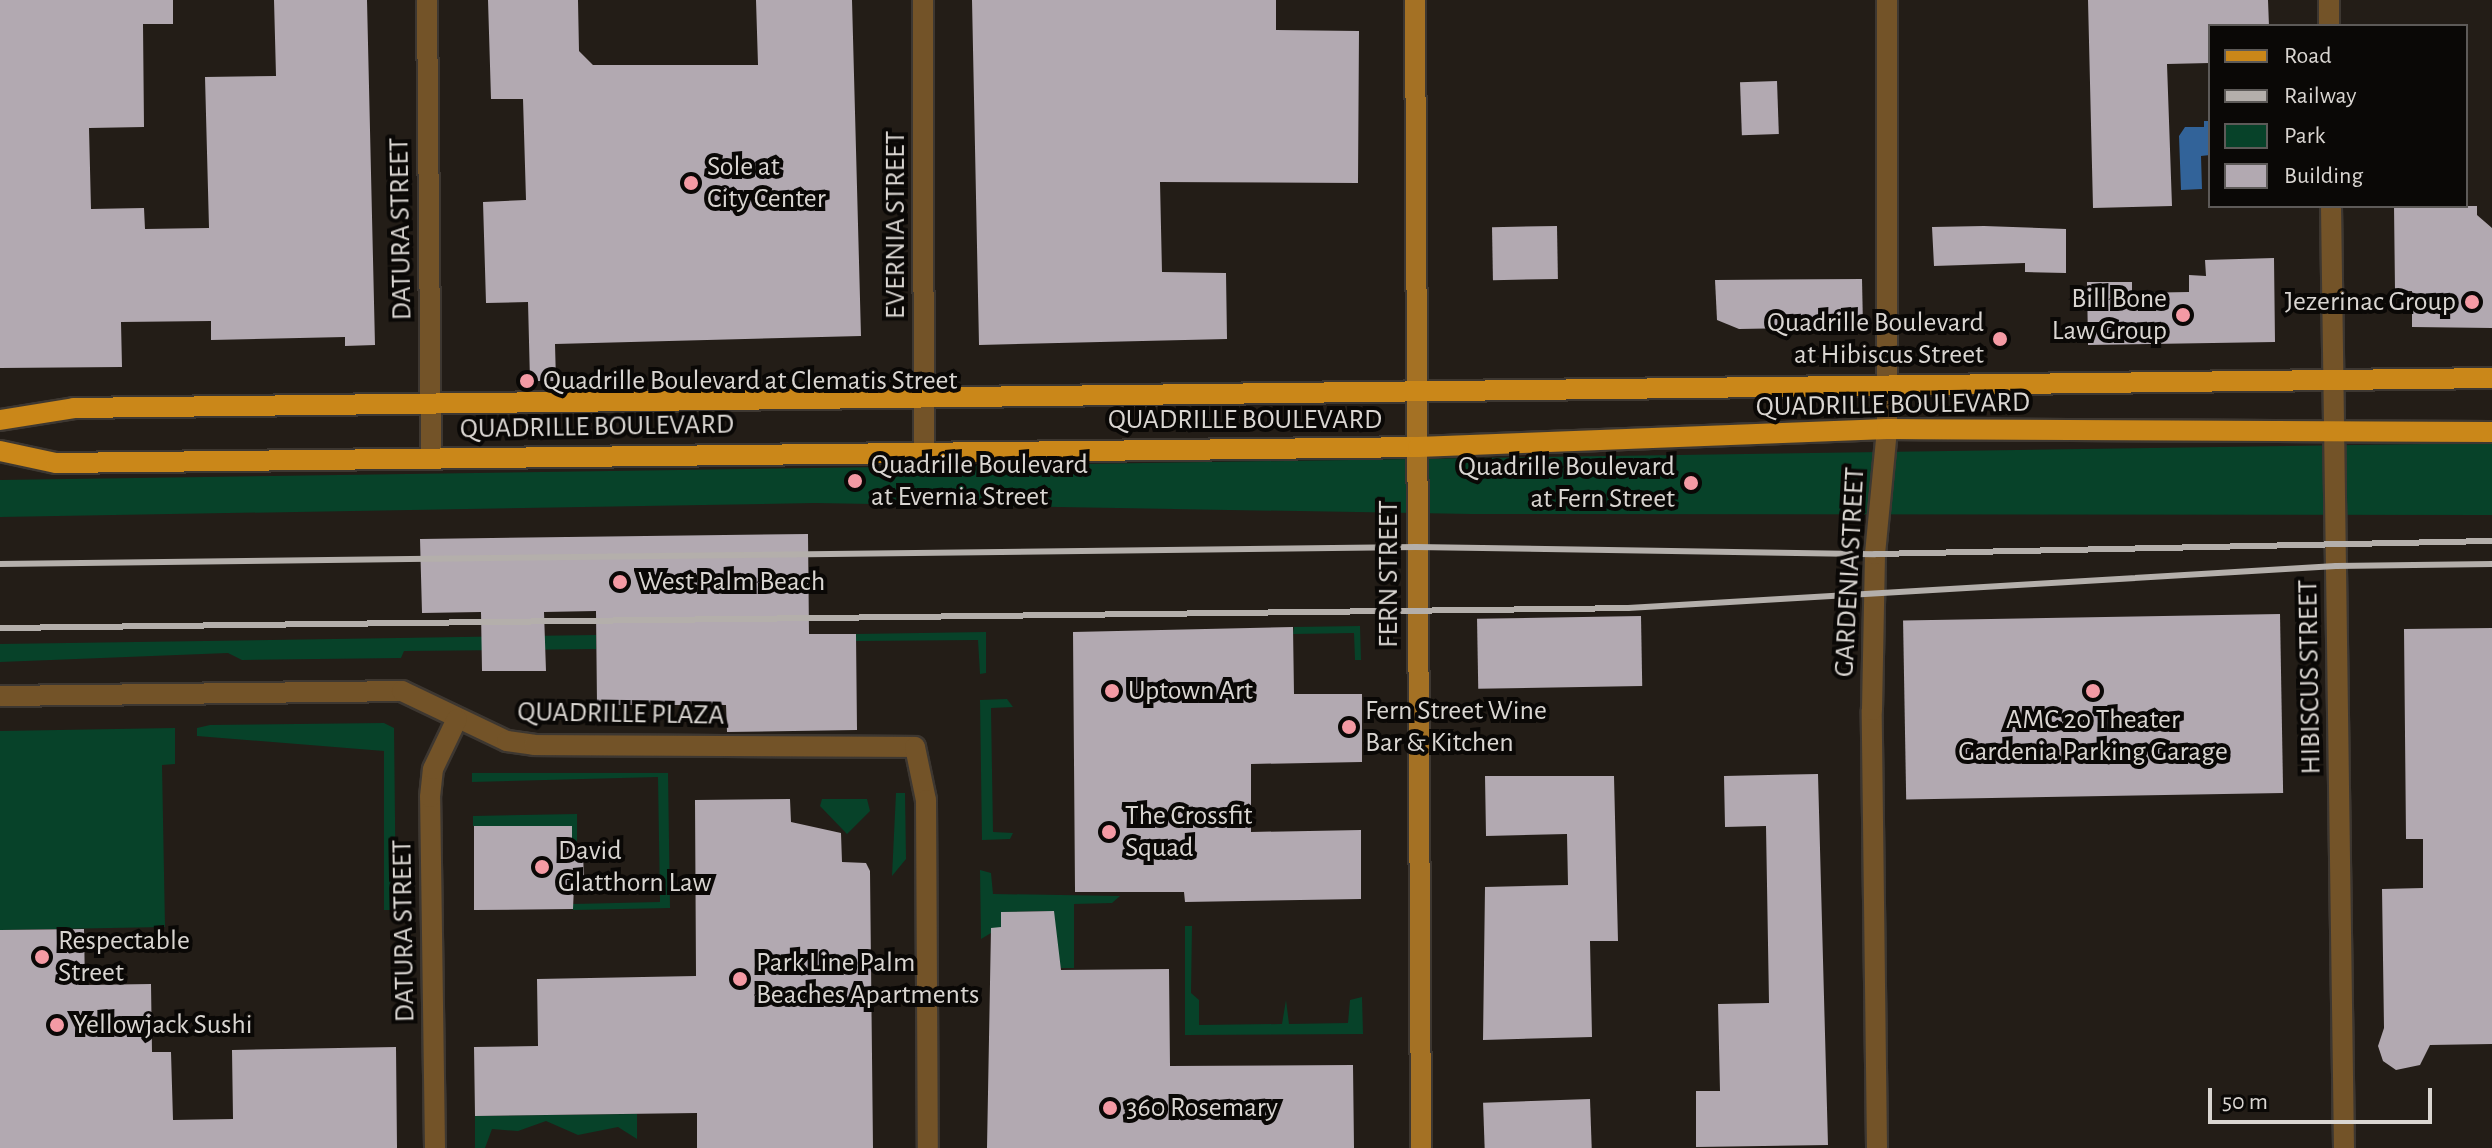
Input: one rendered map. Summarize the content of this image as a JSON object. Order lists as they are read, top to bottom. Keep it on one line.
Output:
{"streets":{"main road":["QUADRILLE BOULEVARD"],"street":["EVERNIA STREET","DATURA STREET","GARDENIA STREET","FERN STREET","HIBISCUS STREET","QUADRILLE PLAZA"]},"crossings":[["EVERNIA STREET","QUADRILLE BOULEVARD"],["DATURA STREET","QUADRILLE BOULEVARD"],["DATURA STREET","QUADRILLE PLAZA"],["QUADRILLE BOULEVARD","GARDENIA STREET"],["QUADRILLE BOULEVARD","FERN STREET"],["QUADRILLE BOULEVARD","HIBISCUS STREET"]],"places":["Sole at City Center","Jezerinac Group","Bill Bone Law Group","Quadrille Boulevard at Hibiscus Street","Quadrille Boulevard at Clematis Street","Quadrille Boulevard at Evernia Street","Quadrille Boulevard at Fern Street","West Palm Beach","Uptown Art","AMC 20 Theater Gardenia Parking Garage","Fern Street Wine Bar & Kitchen","The Crossfit Squad","David Glatthorn Law","Respectable Street","Park Line Palm Beaches Apartments","Yellowjack Sushi","360 Rosemary"],"legend":["Road","Railway","Park","Building"],"scale_bar":"50 m"}
